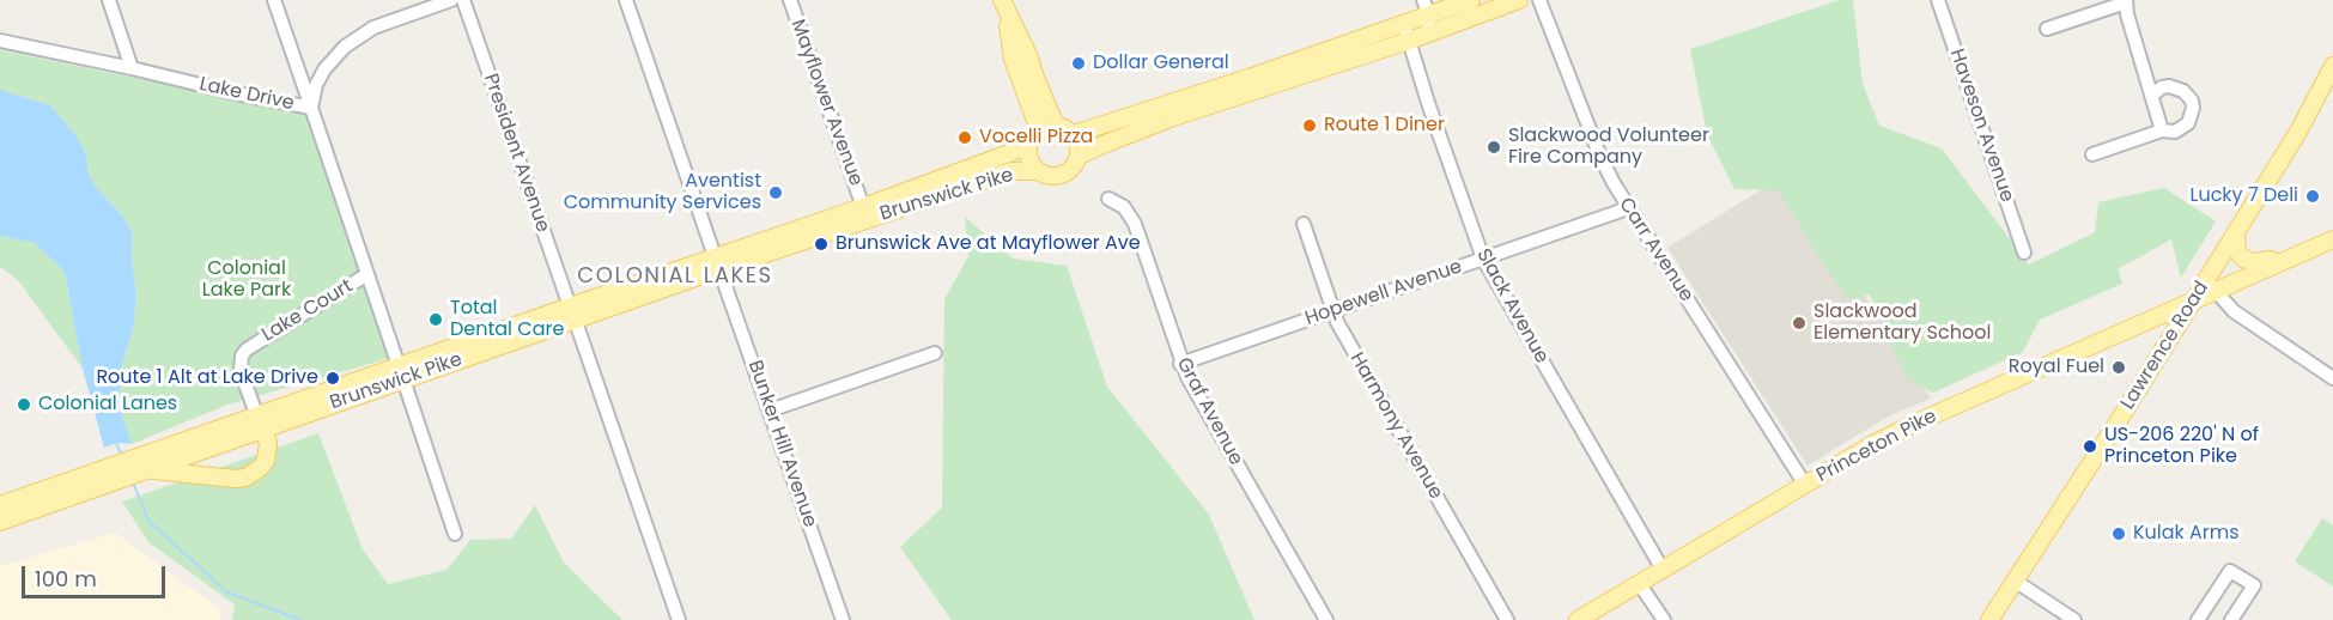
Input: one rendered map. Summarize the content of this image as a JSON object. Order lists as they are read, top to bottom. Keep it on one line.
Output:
{"streets":{"main road":["Brunswick Pike","Lawrence Road","Princeton Pike"],"street":["Lake Drive","Mayflower Avenue","Haveson Avenue","President Avenue","Carr Avenue","Hopewell Avenue","Slack Avenue","Lake Court","Graf Avenue","Harmony Avenue","Bunker Hill Avenue"]},"crossings":[["Lake Drive","Brunswick Pike"],["Lake Drive","Lake Court"],["Mayflower Avenue","Brunswick Pike"],["President Avenue","Brunswick Pike"],["Brunswick Pike","Lake Court"],["Brunswick Pike","Bunker Hill Avenue"],["Carr Avenue","Hopewell Avenue"],["Carr Avenue","Princeton Pike"],["Hopewell Avenue","Slack Avenue"],["Hopewell Avenue","Graf Avenue"],["Hopewell Avenue","Harmony Avenue"],["Slack Avenue","Princeton Pike"],["Lawrence Road","Princeton Pike"]],"districts":["COLONIAL LAKES"],"parks":["Colonial Lake Park"],"places":["Dollar General","Route 1 Diner","Vocelli Pizza","Slackwood Volunteer Fire Company","Aventist Community Services","Lucky 7 Deli","Brunswick Ave at Mayflower Ave","Total Dental Care","Slackwood Elementary School","Royal Fuel","Route 1 Alt at Lake Drive","Colonial Lanes","US-206 220' N of Princeton Pike","Kulak Arms"],"scale_bar":"100 m"}
